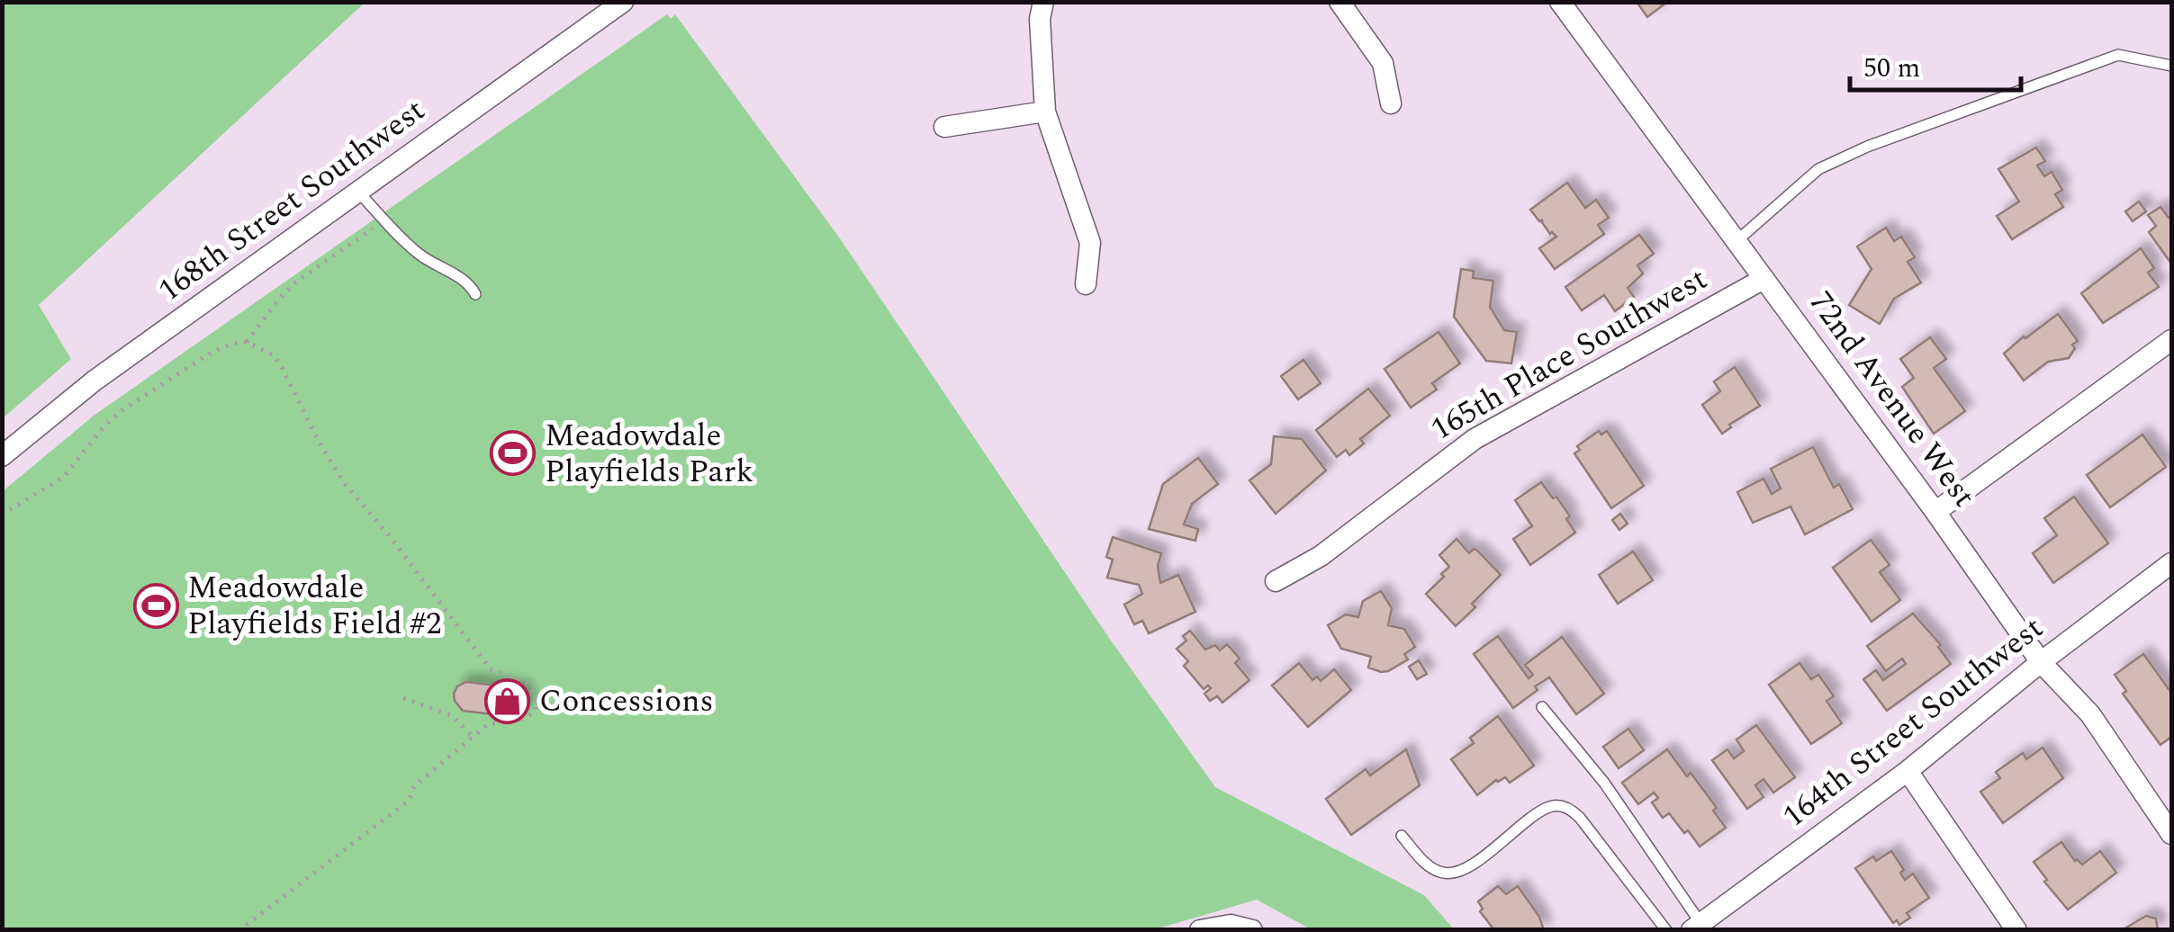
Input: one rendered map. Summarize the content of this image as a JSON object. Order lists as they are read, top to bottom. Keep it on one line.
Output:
{"streets":{"street":["168th Street Southwest","165th Place Southwest","72nd Avenue West","164th Street Southwest"]},"crossings":[["165th Place Southwest","72nd Avenue West"],["72nd Avenue West","164th Street Southwest"]],"places":{"sports":["Meadowdale Playfields Park","Meadowdale Playfields Field #2"],"shop":["Concessions"]},"scale_bar":"50 m"}
